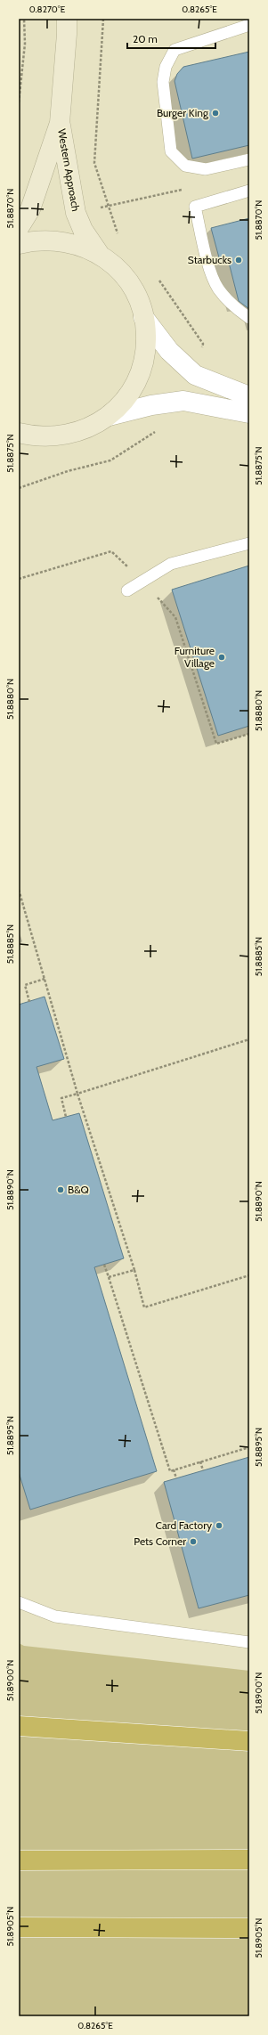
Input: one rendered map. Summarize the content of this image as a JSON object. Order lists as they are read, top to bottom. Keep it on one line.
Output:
{"streets":{"street":["Western Approach"]},"places":["Burger King","Starbucks","Furniture Village","B&Q","Card Factory","Pets Corner"],"scale_bar":"20 m","coordinates":["0.8270°E","0.8265°E","51.8870°N","51.8875°N","51.8880°N","51.8885°N","51.8890°N","51.8895°N","51.8900°N","51.8905°N"]}
